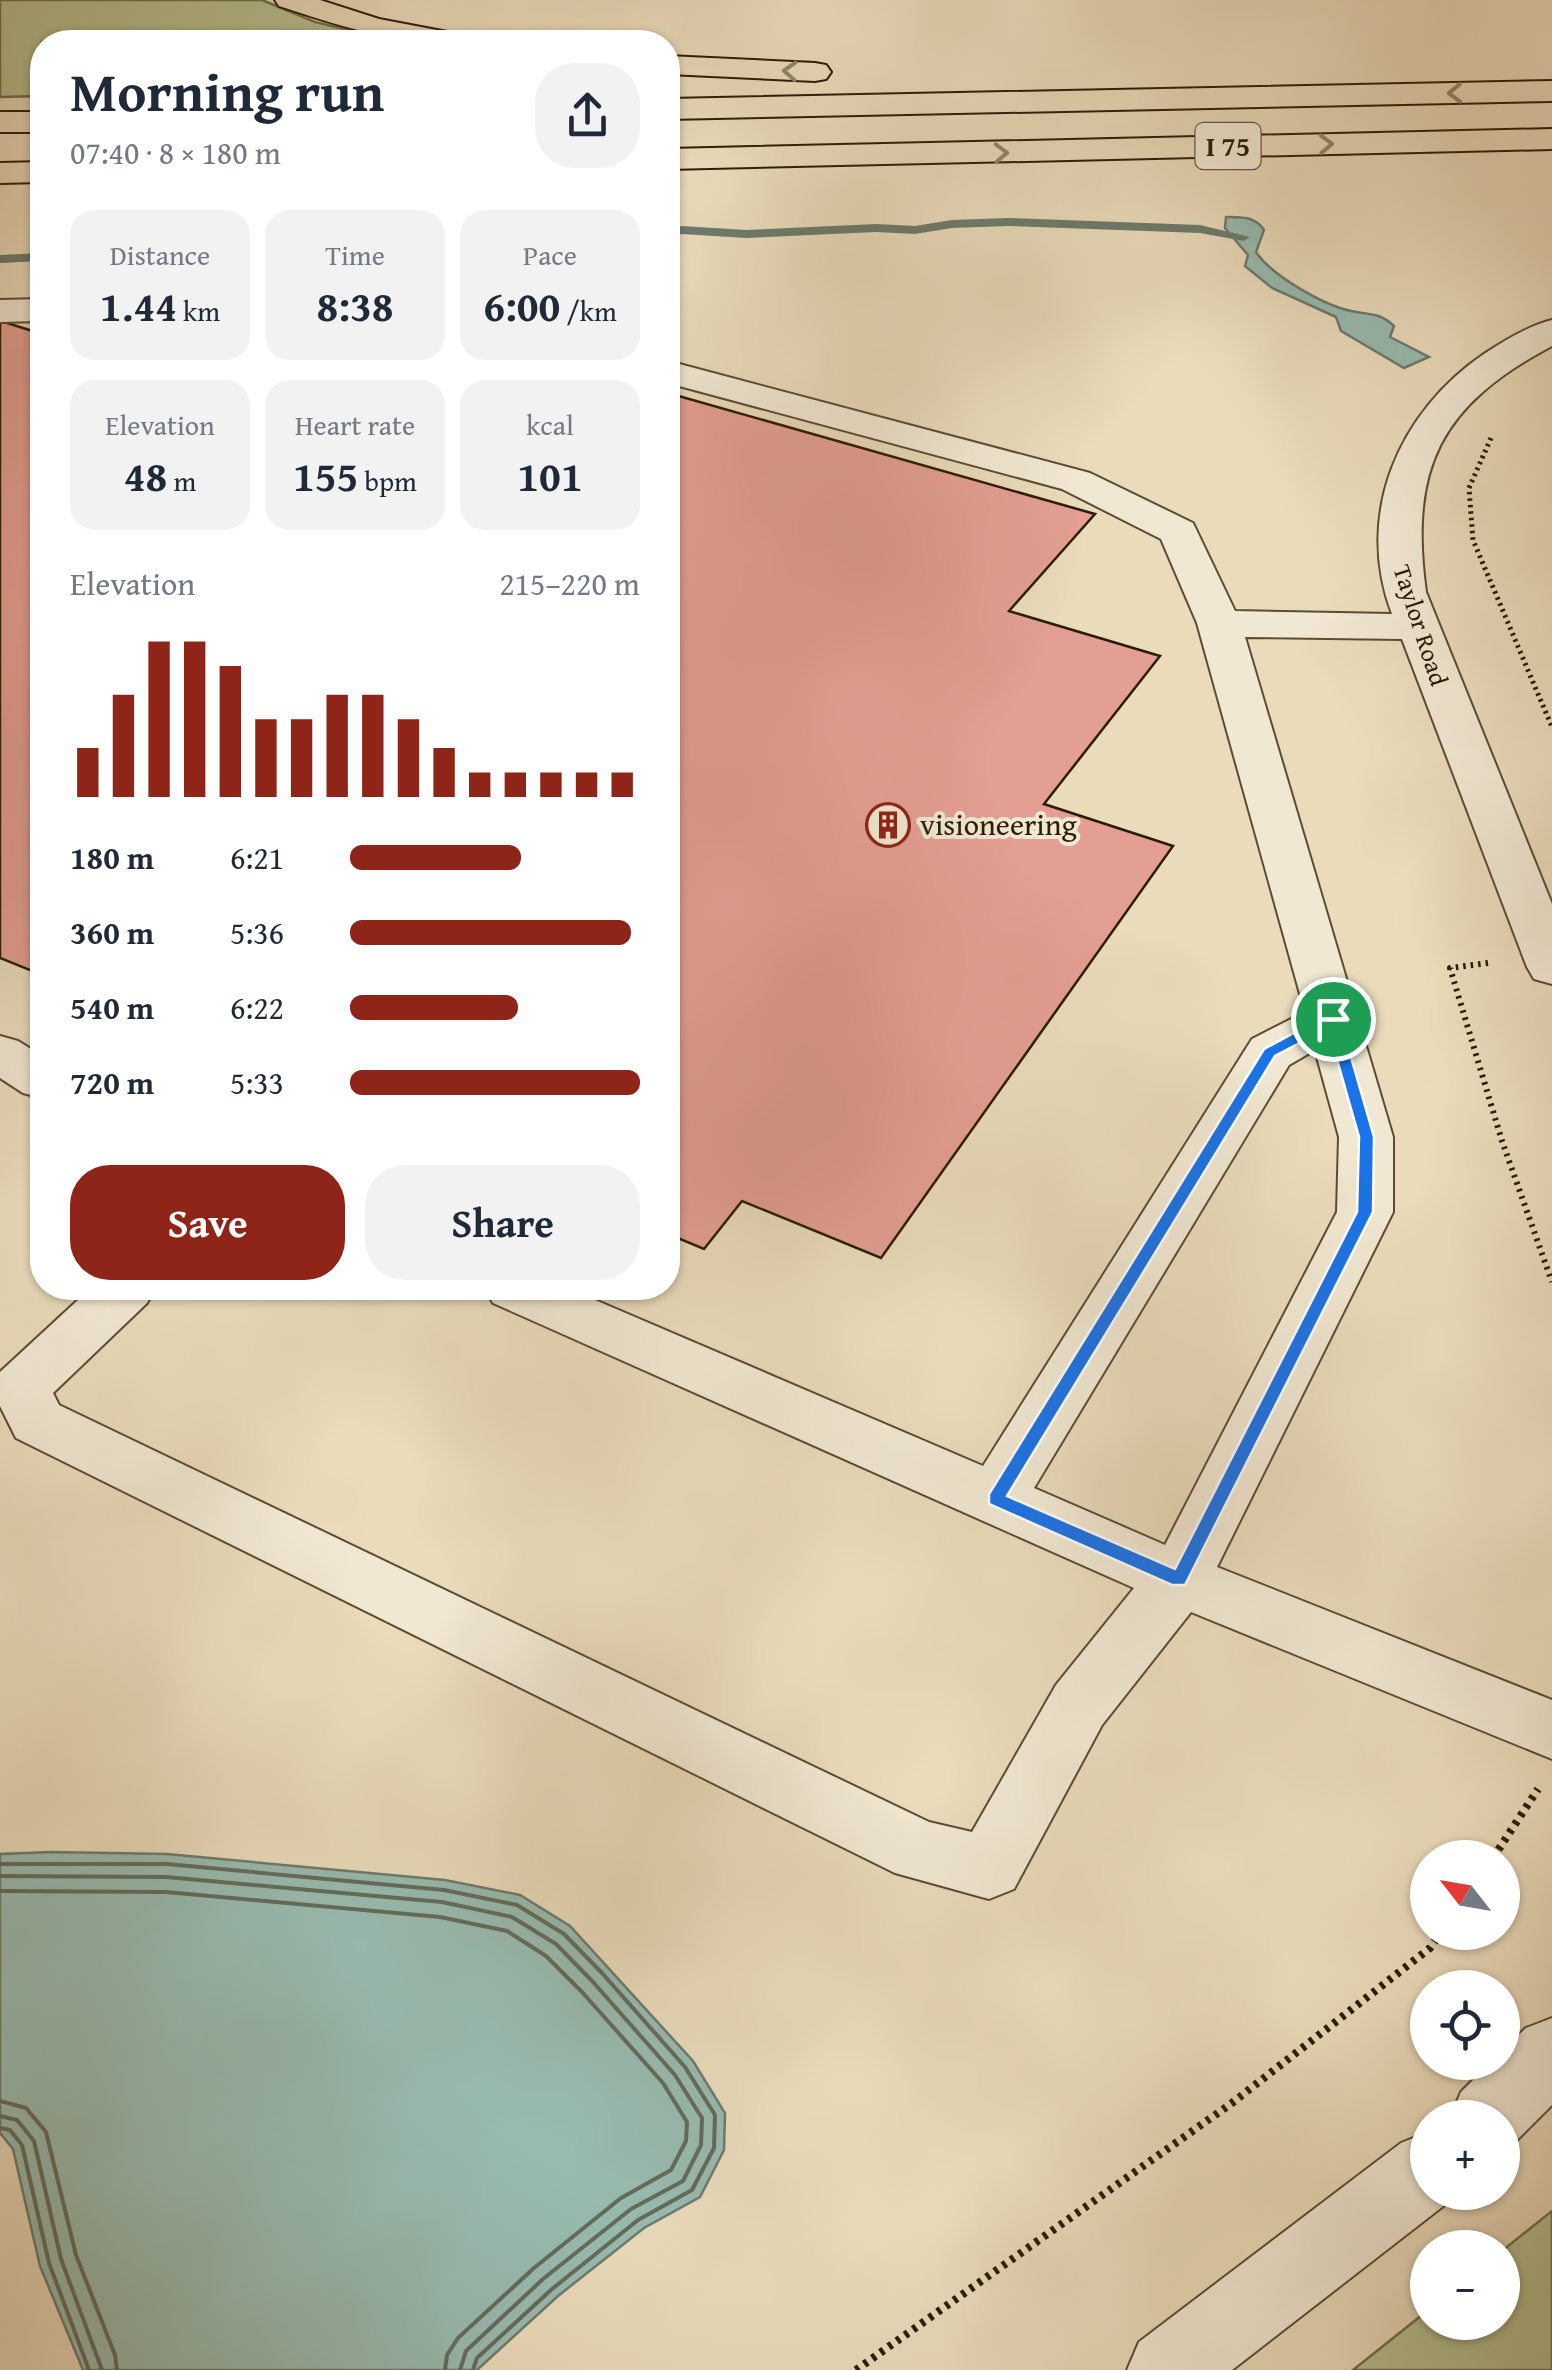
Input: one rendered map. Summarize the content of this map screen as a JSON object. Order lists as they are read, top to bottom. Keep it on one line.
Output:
{"streets":{"highway":["I 75"],"street":["Taylor Road"]},"places":{"building":["visioneering"]},"north":"top left","page":{"heading":["Morning run","07:40 · 8 × 180 m"],"stats":[["Distance","1.44 km"],["Time","8:38"],["Pace","6:00 /km"],["Elevation","48 m"],["Heart rate","155 bpm"],["kcal","101"]],"chart":["Elevation","215–220 m"],"list":[{"name":"180 m","note":"6:21"},{"name":"360 m","note":"5:36"},{"name":"540 m","note":"6:22"},{"name":"720 m","note":"5:33"}],"buttons":["Save","Share"],"map_buttons":["+","−"]}}
